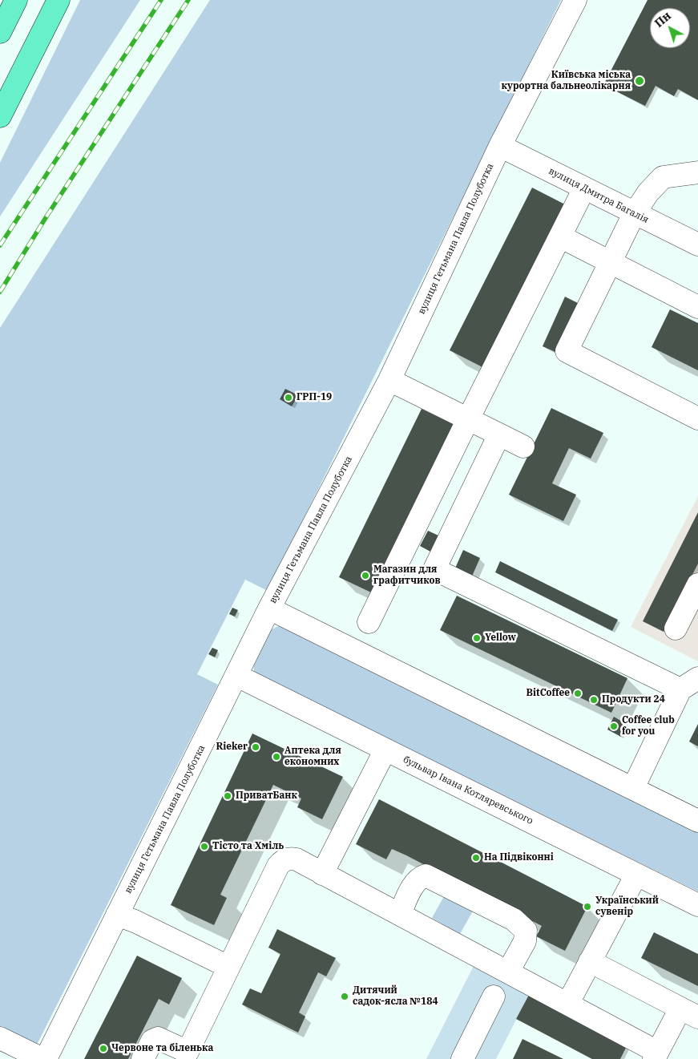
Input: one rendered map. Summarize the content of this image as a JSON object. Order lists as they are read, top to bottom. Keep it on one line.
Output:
{"streets":{"street":["вулиця Дмитра Багалія","вулиця Гетьмана Павла Полуботка","бульвар Івана Котляревського"]},"crossings":[["вулиця Дмитра Багалія","вулиця Гетьмана Павла Полуботка"],["вулиця Гетьмана Павла Полуботка","бульвар Івана Котляревського"]],"places":["Київська міська курортна бальнеолікарня","ГРП-19","Магазин для графитчиков","Yellow","BitCoffee","Продукти 24","Coffee club for you","Rieker","Аптека для економних","ПриватБанк","Тісто та Хміль","На Підвіконні","Український сувенір","Дитячий садок-ясла №184","Червоне та біленька"],"north":"top left"}
